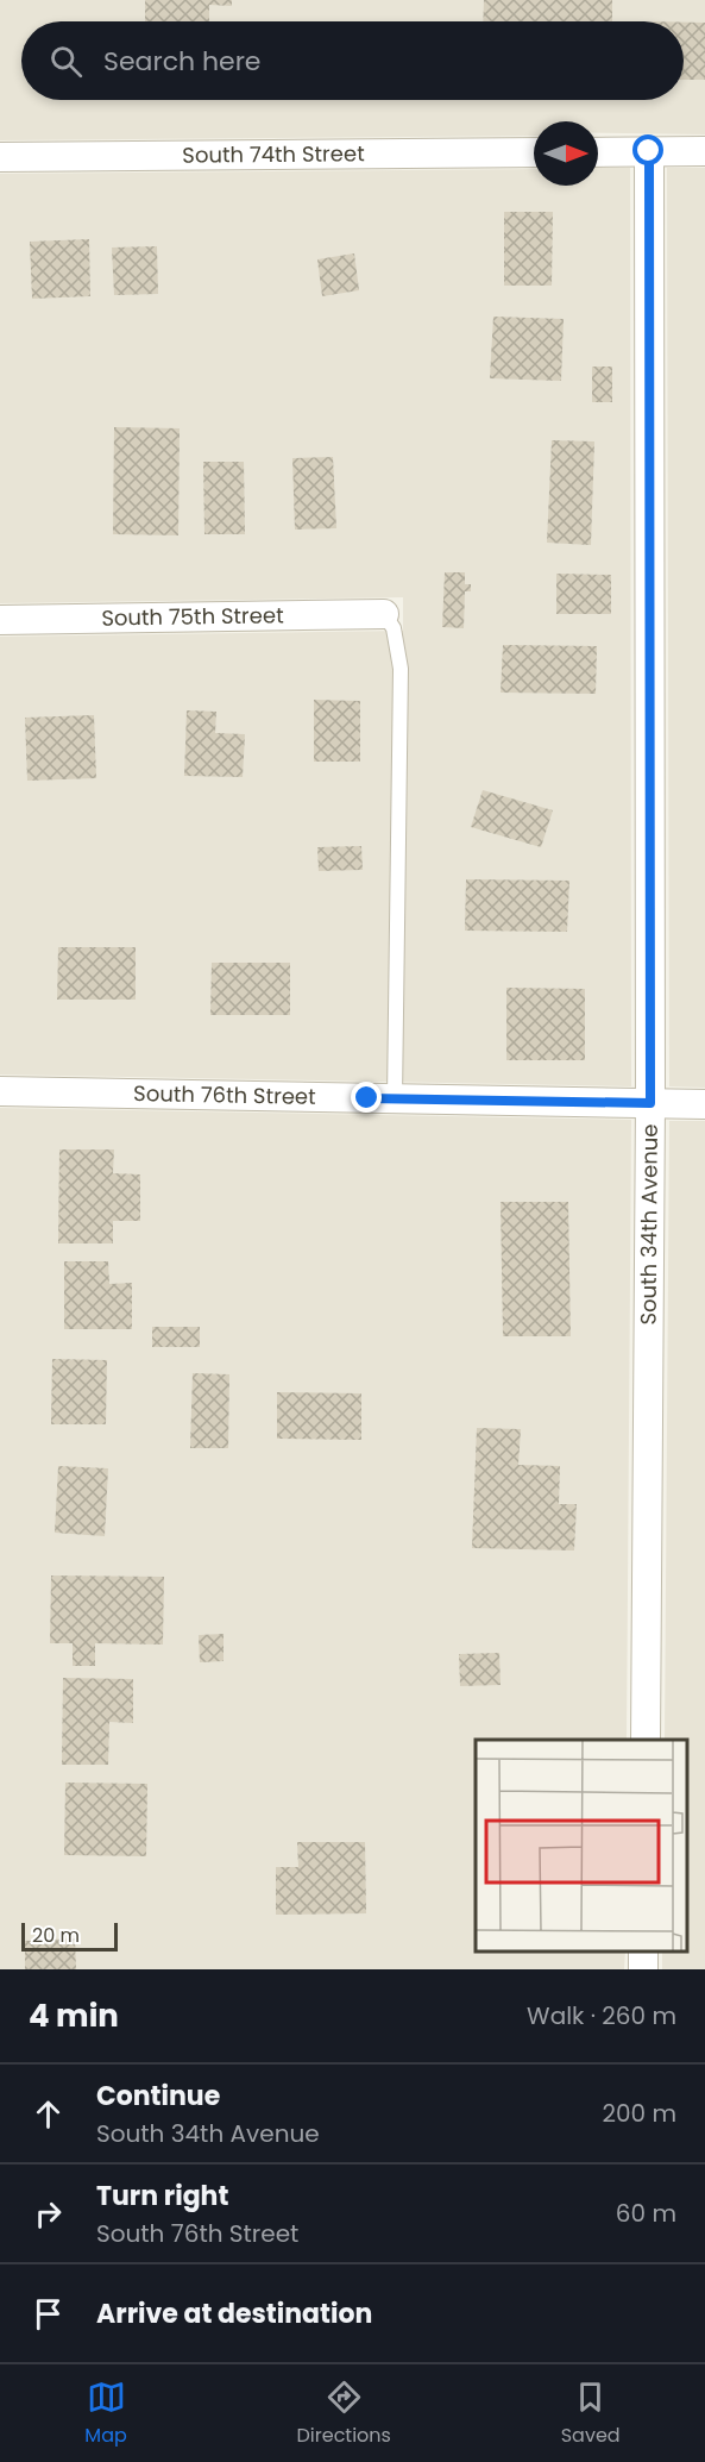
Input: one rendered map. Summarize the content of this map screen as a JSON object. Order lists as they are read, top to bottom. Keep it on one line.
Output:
{"streets":{"street":["South 74th Street","South 75th Street","South 76th Street","South 34th Avenue"]},"crossings":[["South 76th Street","South 34th Avenue"]],"scale_bar":"20 m","north":"right","page":{"search":"Search here","scale":"20 m","heading":["4 min","Walk · 260 m"],"list":[["Continue","South 34th Avenue","200 m"],["Turn right","South 76th Street","60 m"],"Arrive at destination"],"nav":["Map","Directions","Saved"]}}
